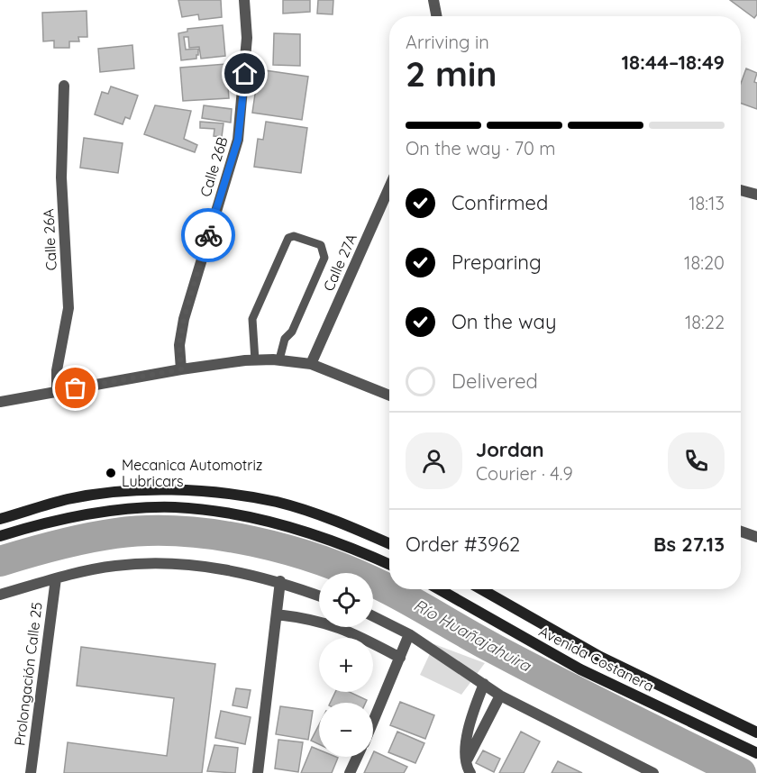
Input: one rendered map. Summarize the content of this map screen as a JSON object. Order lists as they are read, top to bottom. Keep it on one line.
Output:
{"streets":{"main road":["Avenida Costanera"],"street":["Calle 26B","Calle 26A","Calle 27A","Prolongación Calle 25"]},"water":["Río Huañajahuira"],"places":["Mecanica Automotriz Lubricars"],"page":{"heading":["2 min","Arriving in","18:44–18:49"],"panel":["Jordan","Courier · 4.9","Order #3962","Bs 27.13"],"bar":"On the way · 70 m","list":[["Confirmed","18:13"],["Preparing","18:20"],["On the way","18:22"],"Delivered"],"map_buttons":["+","−"]}}
